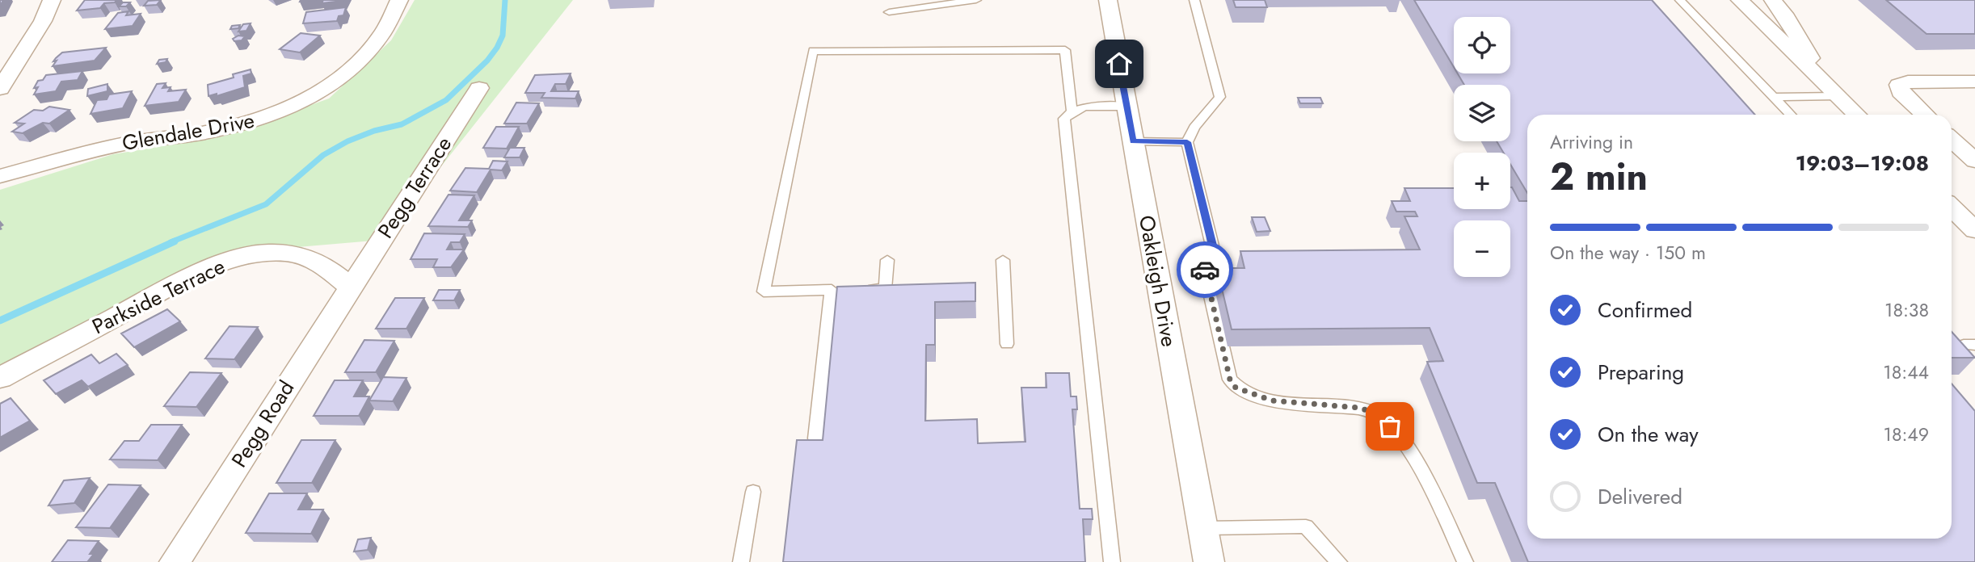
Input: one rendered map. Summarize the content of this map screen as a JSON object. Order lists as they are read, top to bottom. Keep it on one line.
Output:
{"streets":{"street":["Glendale Drive","Pegg Terrace","Oakleigh Drive","Parkside Terrace","Pegg Road"]},"crossings":[["Pegg Terrace","Parkside Terrace"],["Pegg Terrace","Pegg Road"],["Parkside Terrace","Pegg Road"]],"page":{"map_buttons":["+","−"],"heading":["2 min","Arriving in","19:03–19:08"],"bar":"On the way · 150 m","list":[["Confirmed","18:38"],["Preparing","18:44"],["On the way","18:49"],"Delivered"]}}
